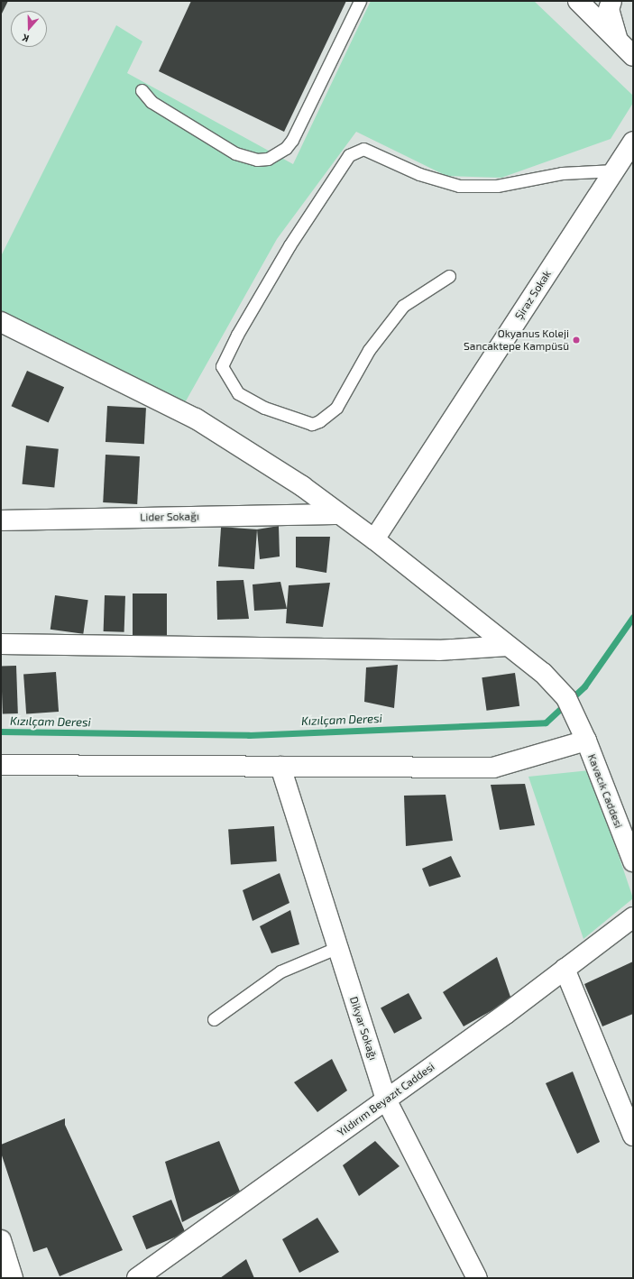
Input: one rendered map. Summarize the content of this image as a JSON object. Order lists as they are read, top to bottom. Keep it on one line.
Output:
{"streets":{"street":["Şiraz Sokak","Lider Sokağı","Kavacık Caddesi","Dikyar Sokağı","Yıldırım Beyazıt Caddesi"]},"crossings":[["Şiraz Sokak","Kavacık Caddesi"],["Lider Sokağı","Kavacık Caddesi"],["Dikyar Sokağı","Yıldırım Beyazıt Caddesi"]],"water":["Kızılçam Deresi"],"places":["Okyanus Koleji Sancaktepe Kampüsü"],"north":"bottom"}
